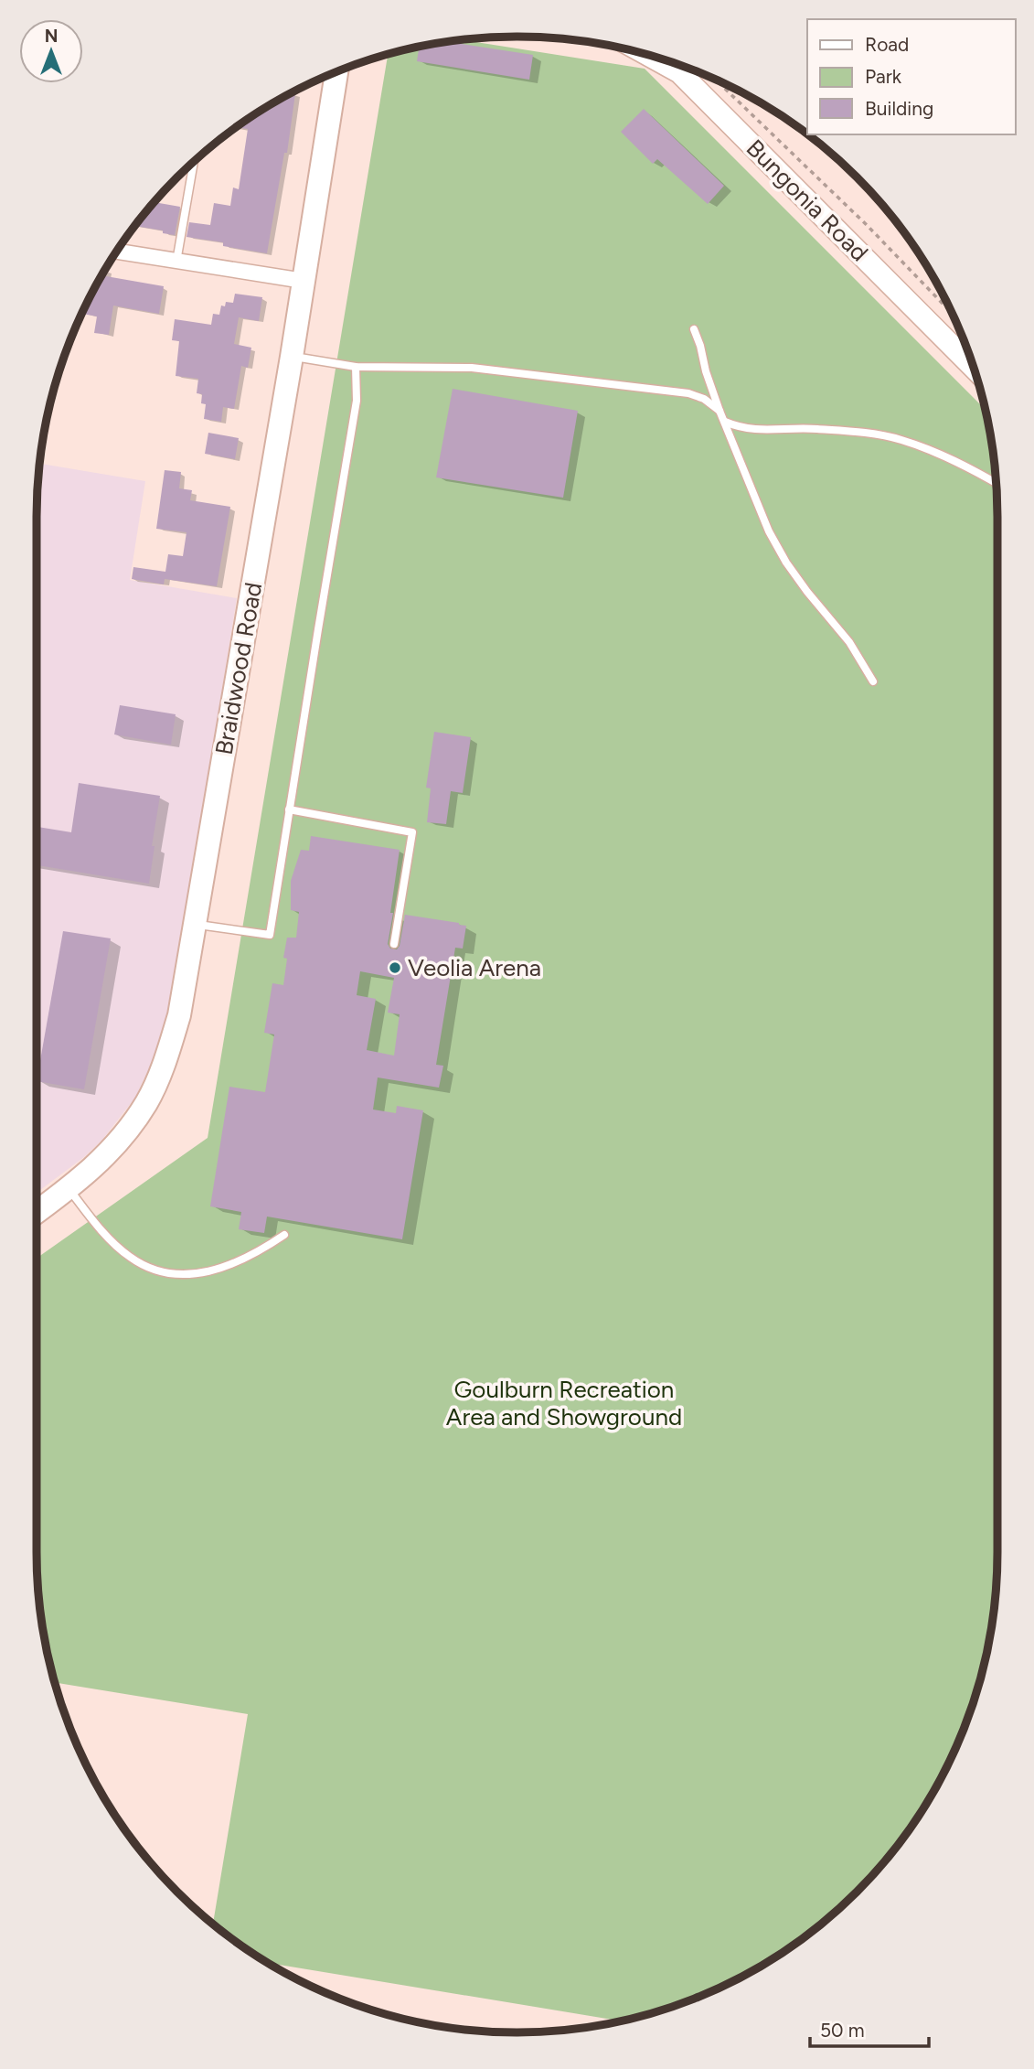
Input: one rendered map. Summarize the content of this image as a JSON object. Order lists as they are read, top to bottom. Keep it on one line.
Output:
{"streets":{"main road":["Braidwood Road"],"street":["Bungonia Road"]},"parks":["Goulburn Recreation Area and Showground"],"places":["Veolia Arena"],"legend":["Road","Park","Building"],"scale_bar":"50 m","north":"top"}
